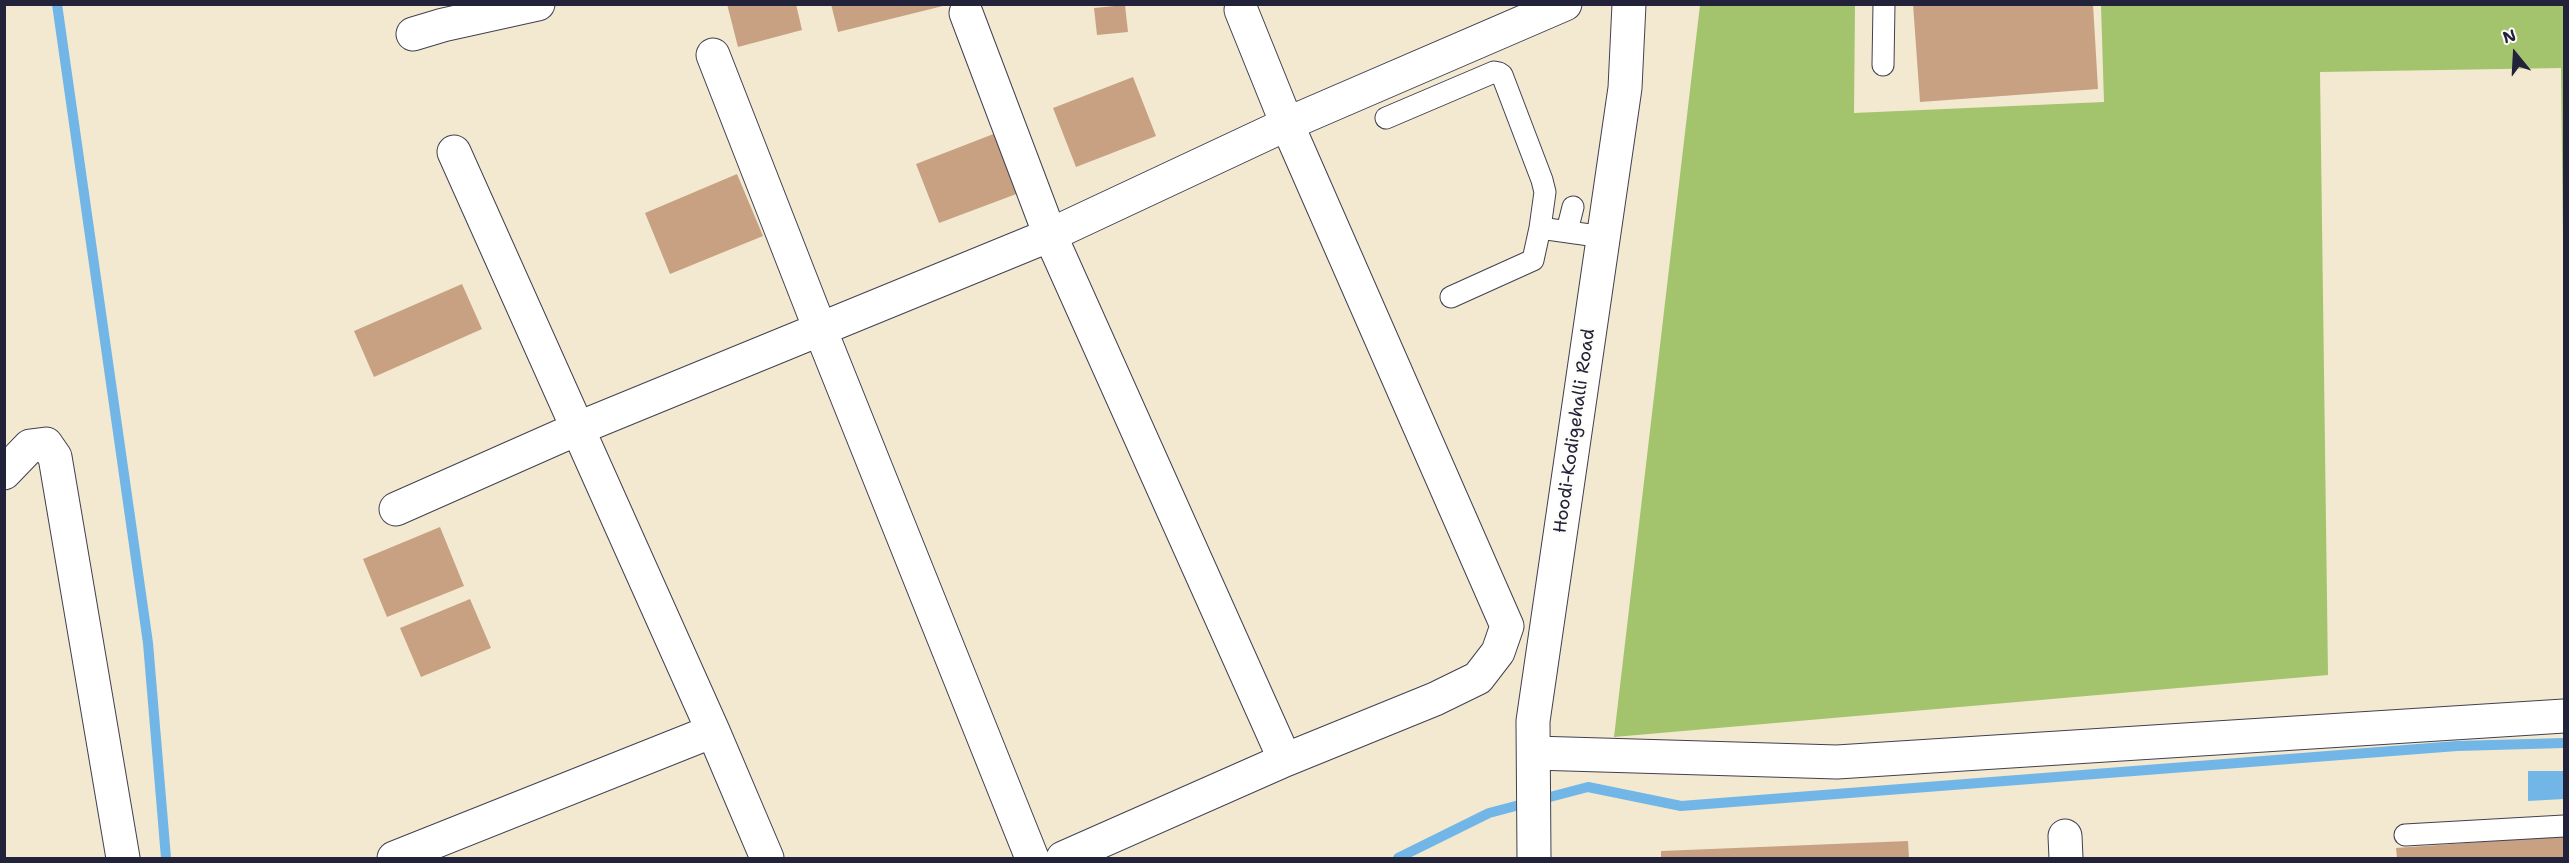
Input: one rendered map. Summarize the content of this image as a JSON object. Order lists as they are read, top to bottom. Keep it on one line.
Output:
{"streets":{"street":["Hoodi-Kodigehalli Road"]},"north":"top"}
